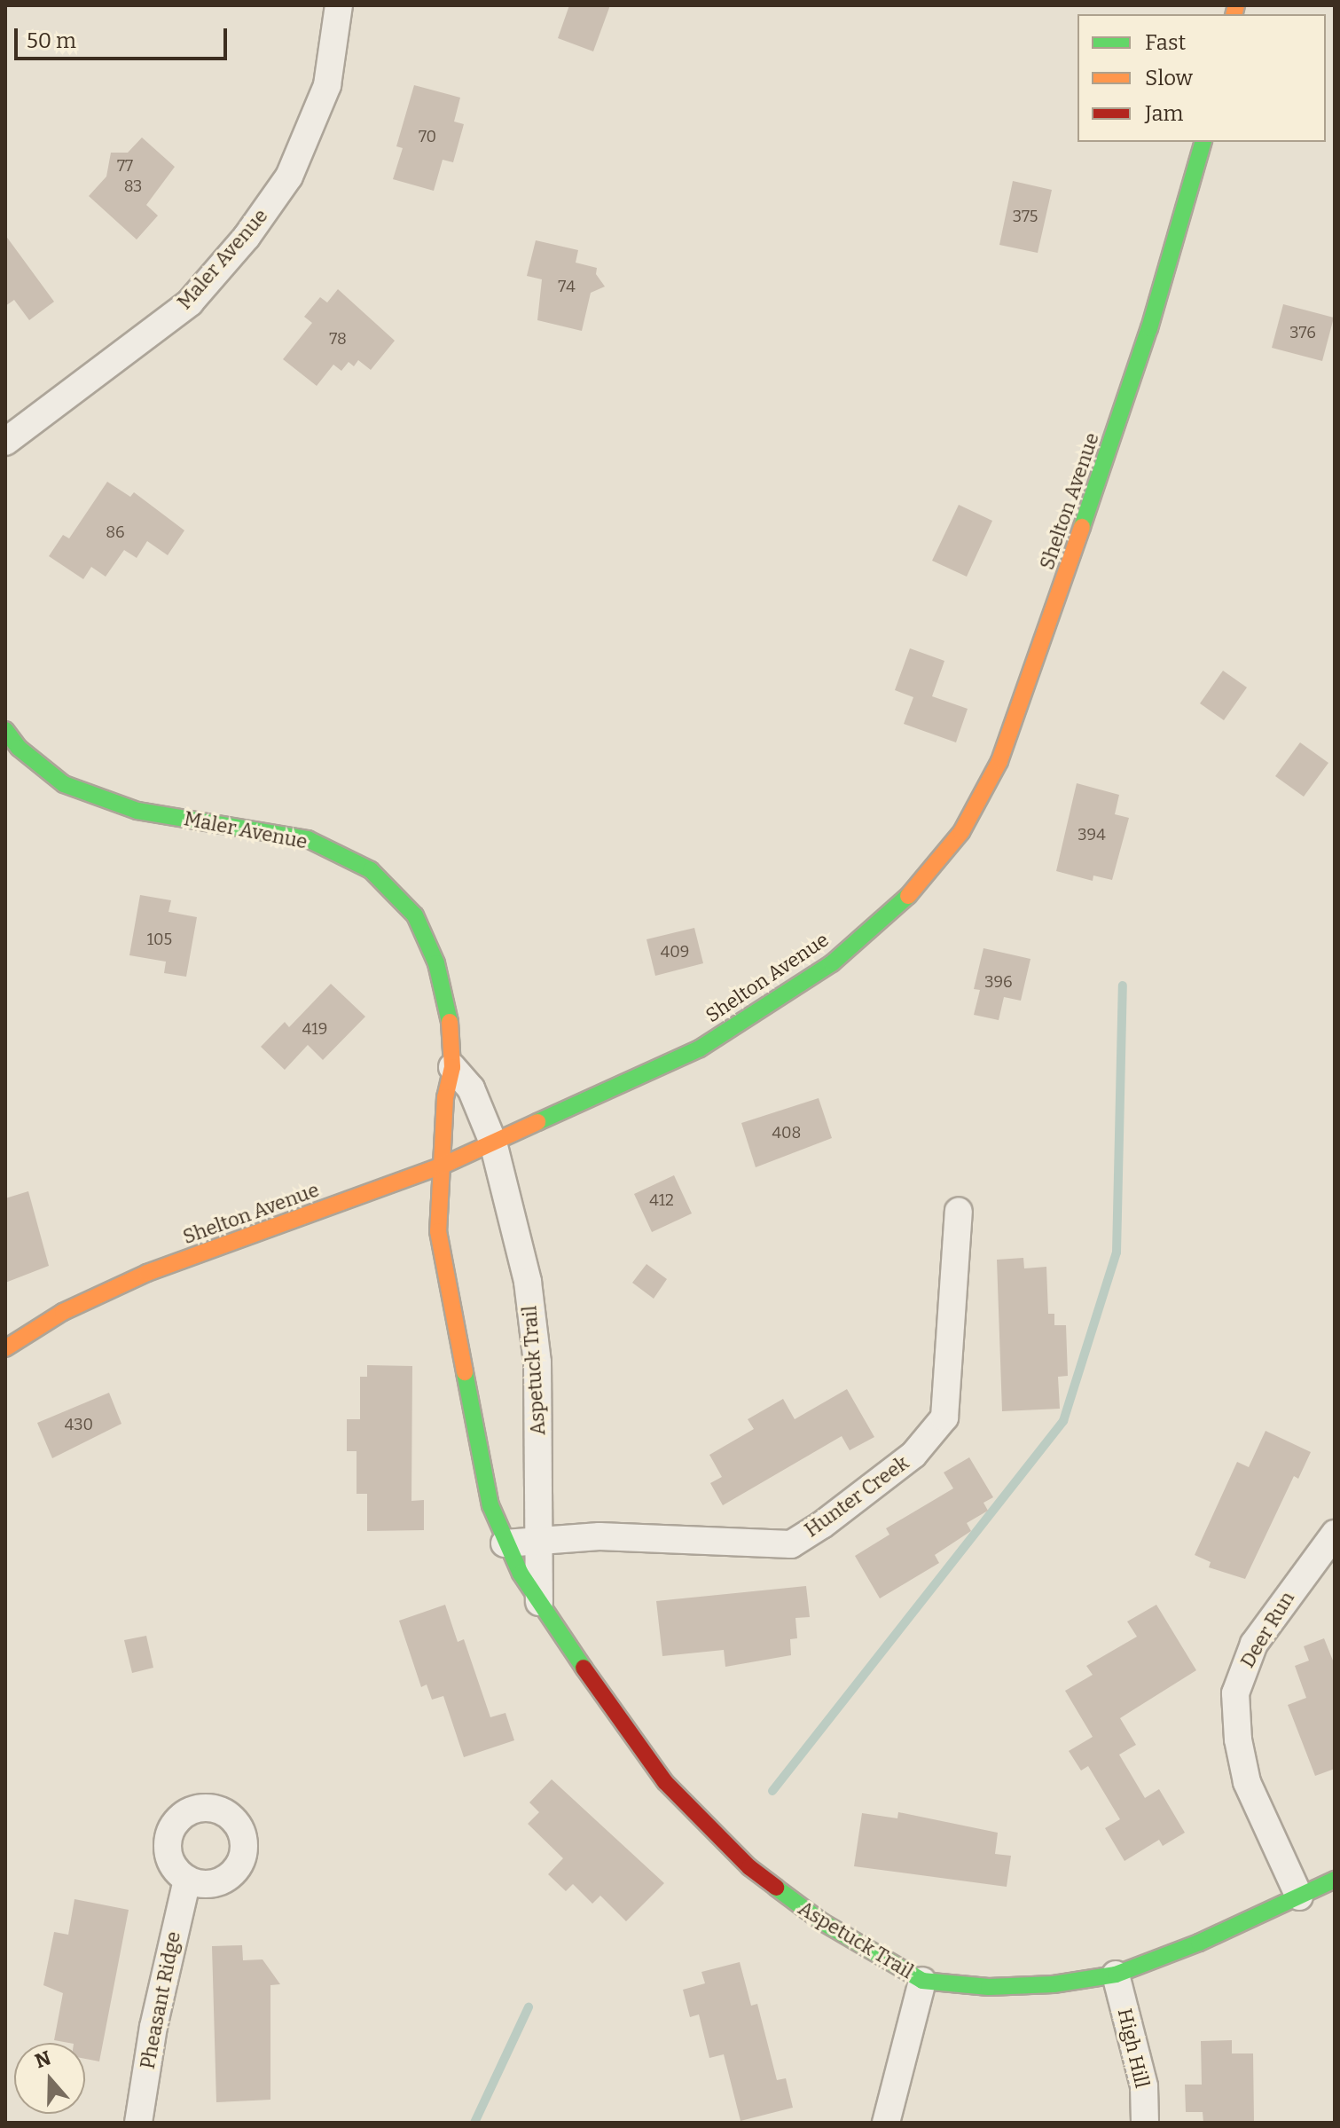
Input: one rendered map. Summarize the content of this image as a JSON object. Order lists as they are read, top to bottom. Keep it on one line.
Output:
{"streets":{"street":["Maler Avenue","Shelton Avenue","Aspetuck Trail","Hunter Creek","Deer Run","Pheasant Ridge","High Hill"]},"crossings":[["Maler Avenue","Shelton Avenue"],["Maler Avenue","Aspetuck Trail"],["Shelton Avenue","Aspetuck Trail"],["Aspetuck Trail","Hunter Creek"],["Aspetuck Trail","Deer Run"],["Aspetuck Trail","High Hill"]],"house_numbers":["70","77","83","375","74","376","78","86","394","105","409","396","419","408","412","430"],"legend":["Fast","Slow","Jam"],"scale_bar":"50 m","north":"top"}
